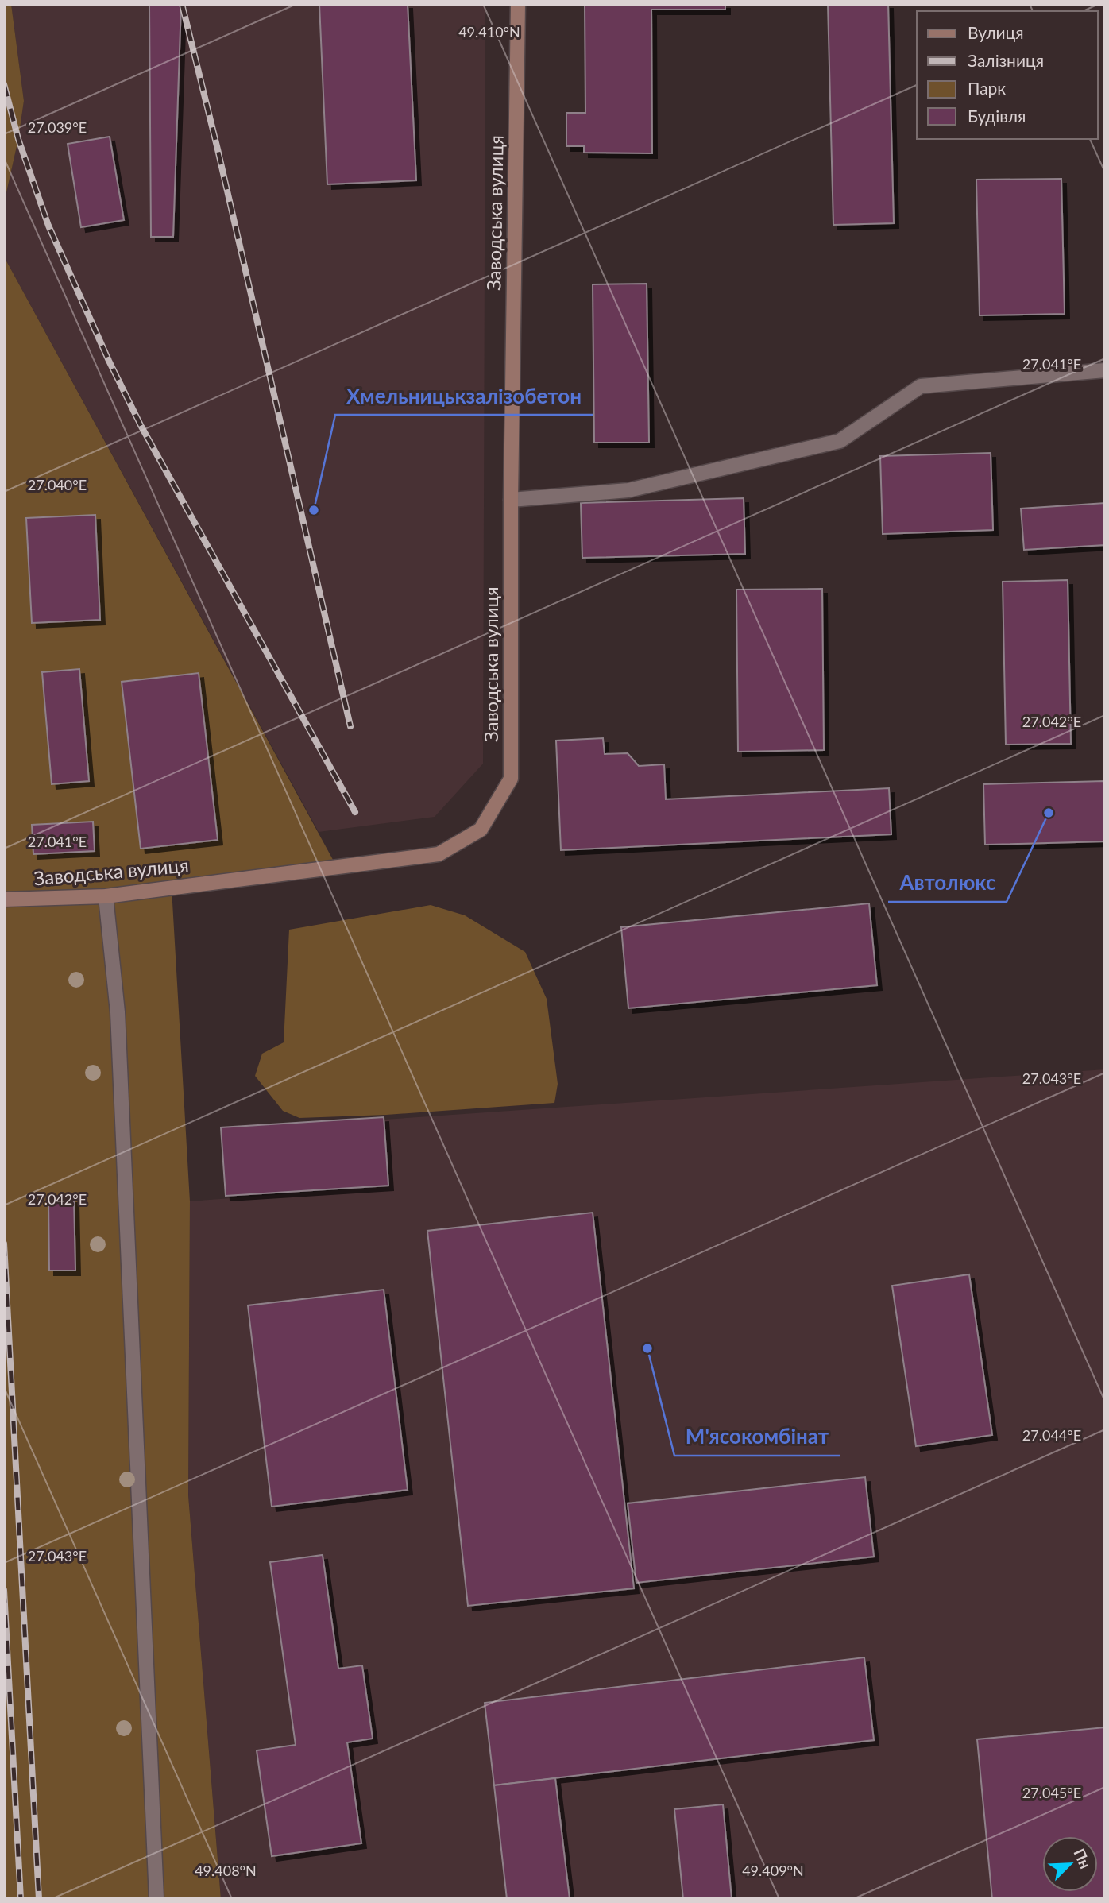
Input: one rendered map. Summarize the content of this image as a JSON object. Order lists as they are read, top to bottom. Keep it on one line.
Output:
{"streets":{"street":["Заводська вулиця"]},"places":["Хмельницькзалізобетон","Автолюкс","М'ясокомбінат"],"legend":["Вулиця","Залізниця","Парк","Будівля"],"north":"top right","coordinates":["49.410°N","27.039°E","27.041°E","27.040°E","27.042°E","27.043°E","27.044°E","27.045°E","49.408°N","49.409°N"]}
